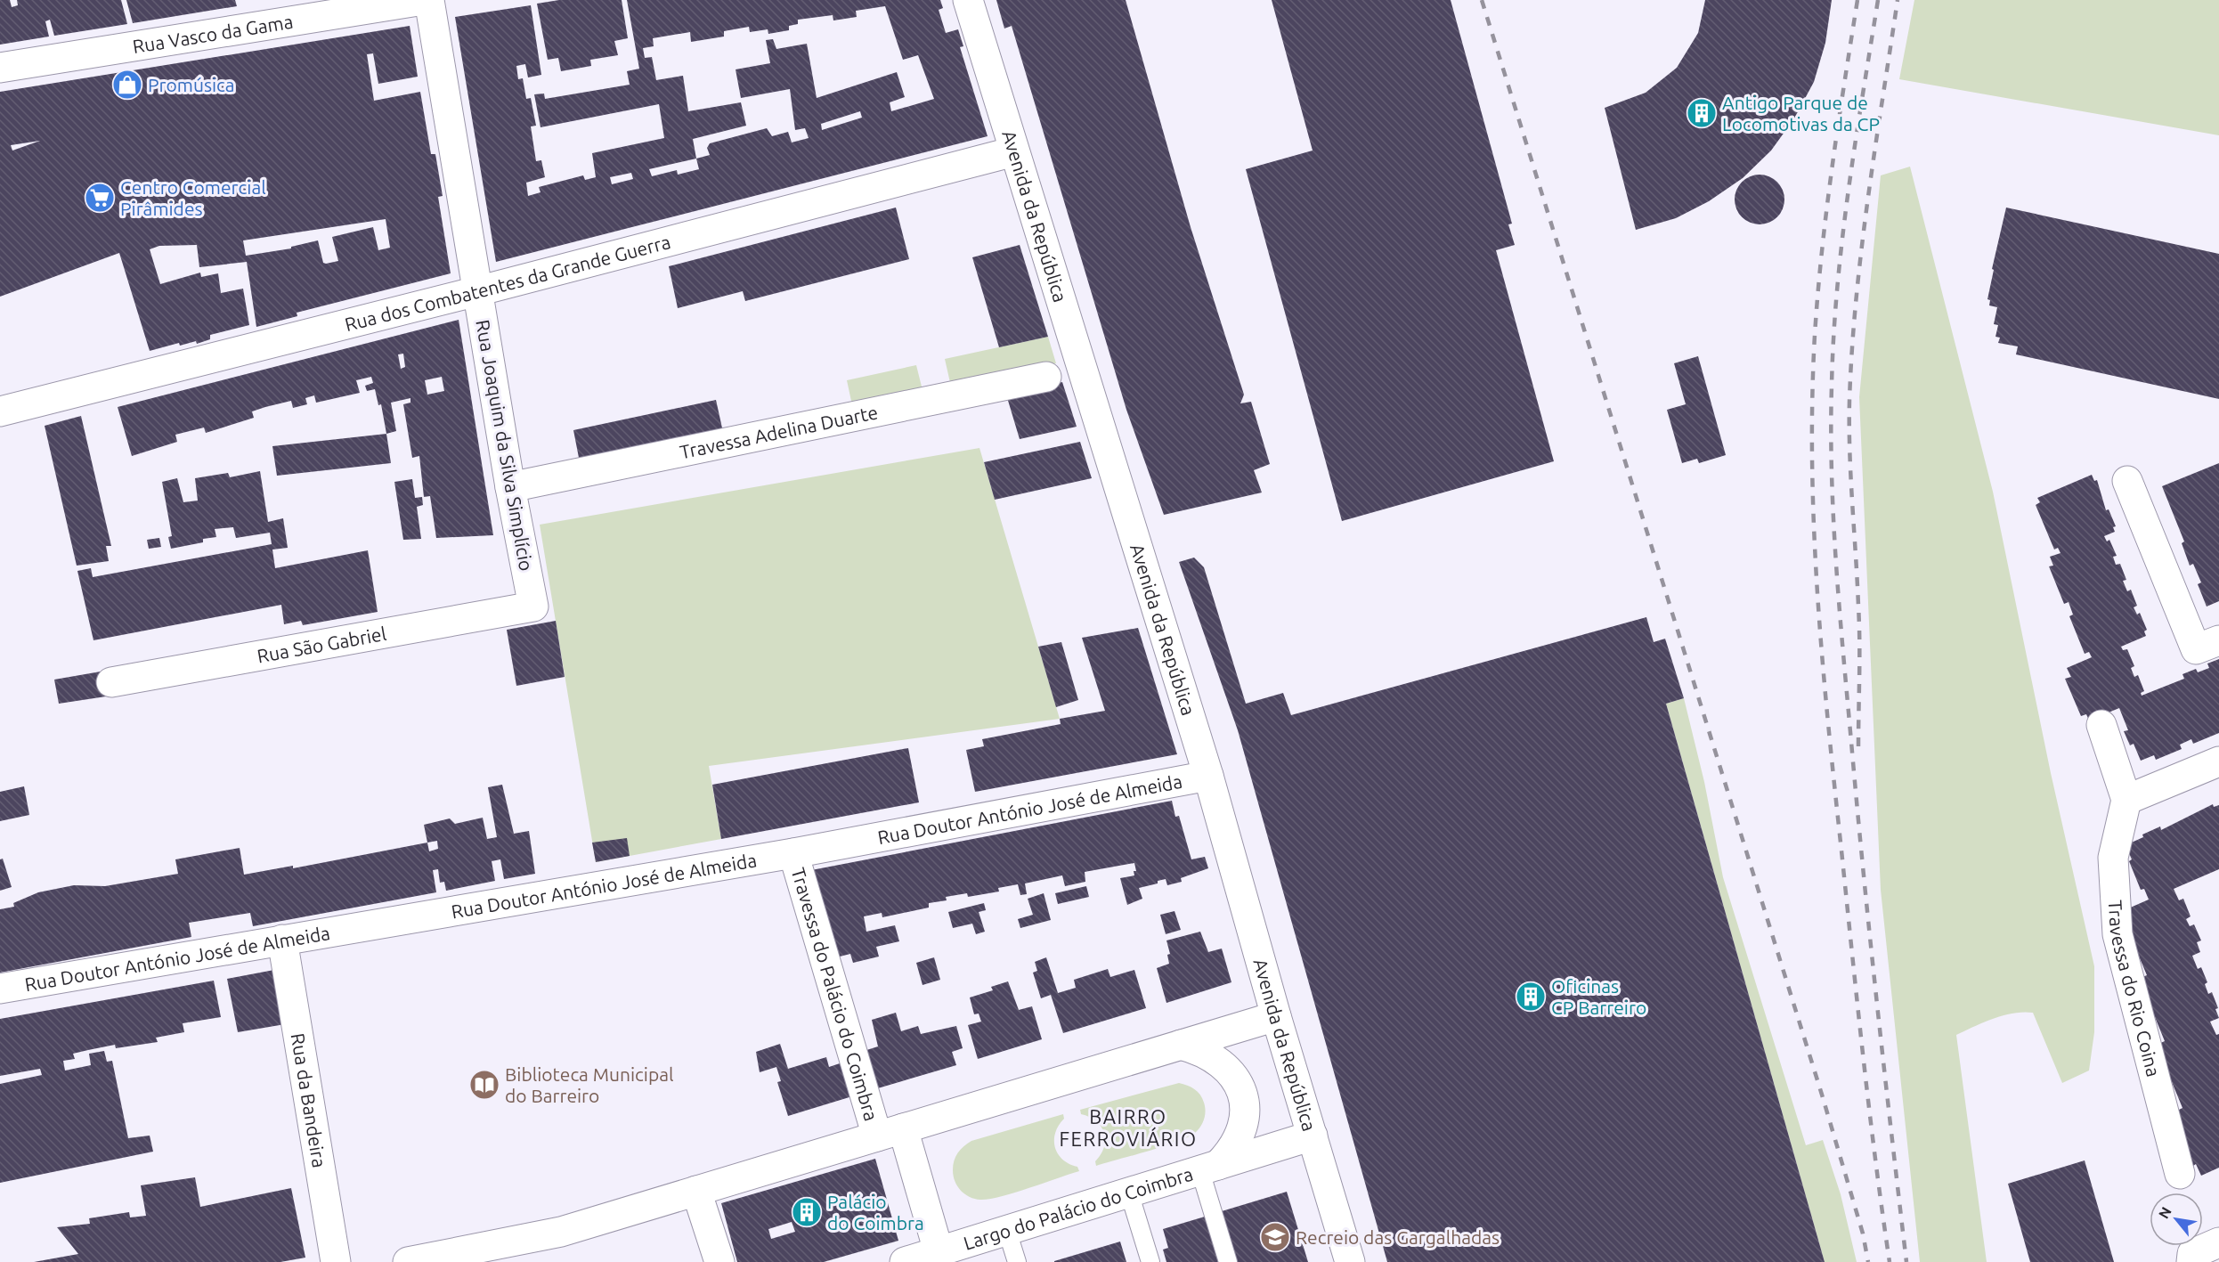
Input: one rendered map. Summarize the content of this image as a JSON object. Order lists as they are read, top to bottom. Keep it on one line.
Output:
{"streets":{"street":["Rua Vasco da Gama","Avenida da República","Rua dos Combatentes da Grande Guerra","Travessa Adelina Duarte","Rua Joaquim da Silva Simplício","Rua São Gabriel","Rua Doutor António José de Almeida","Travessa do Rio Coina","Travessa do Palácio do Coimbra","Rua da Bandeira","Largo do Palácio do Coimbra"]},"crossings":[["Avenida da República","Rua dos Combatentes da Grande Guerra"],["Avenida da República","Rua Doutor António José de Almeida"],["Avenida da República","Largo do Palácio do Coimbra"],["Rua dos Combatentes da Grande Guerra","Rua Joaquim da Silva Simplício"],["Travessa Adelina Duarte","Rua Joaquim da Silva Simplício"],["Rua Joaquim da Silva Simplício","Rua São Gabriel"],["Rua Doutor António José de Almeida","Travessa do Palácio do Coimbra"],["Rua Doutor António José de Almeida","Rua da Bandeira"],["Travessa do Palácio do Coimbra","Largo do Palácio do Coimbra"]],"districts":["BAIRRO FERROVIÁRIO"],"places":{"shop":["Promúsica"],"building":["Antigo Parque de Locomotivas da CP","Oficinas CP Barreiro","Palácio do Coimbra"],"supermarket":["Centro Comercial Pirâmides"],"library":["Biblioteca Municipal do Barreiro"],"school or university":["Recreio das Gargalhadas"]},"north":"top left"}
